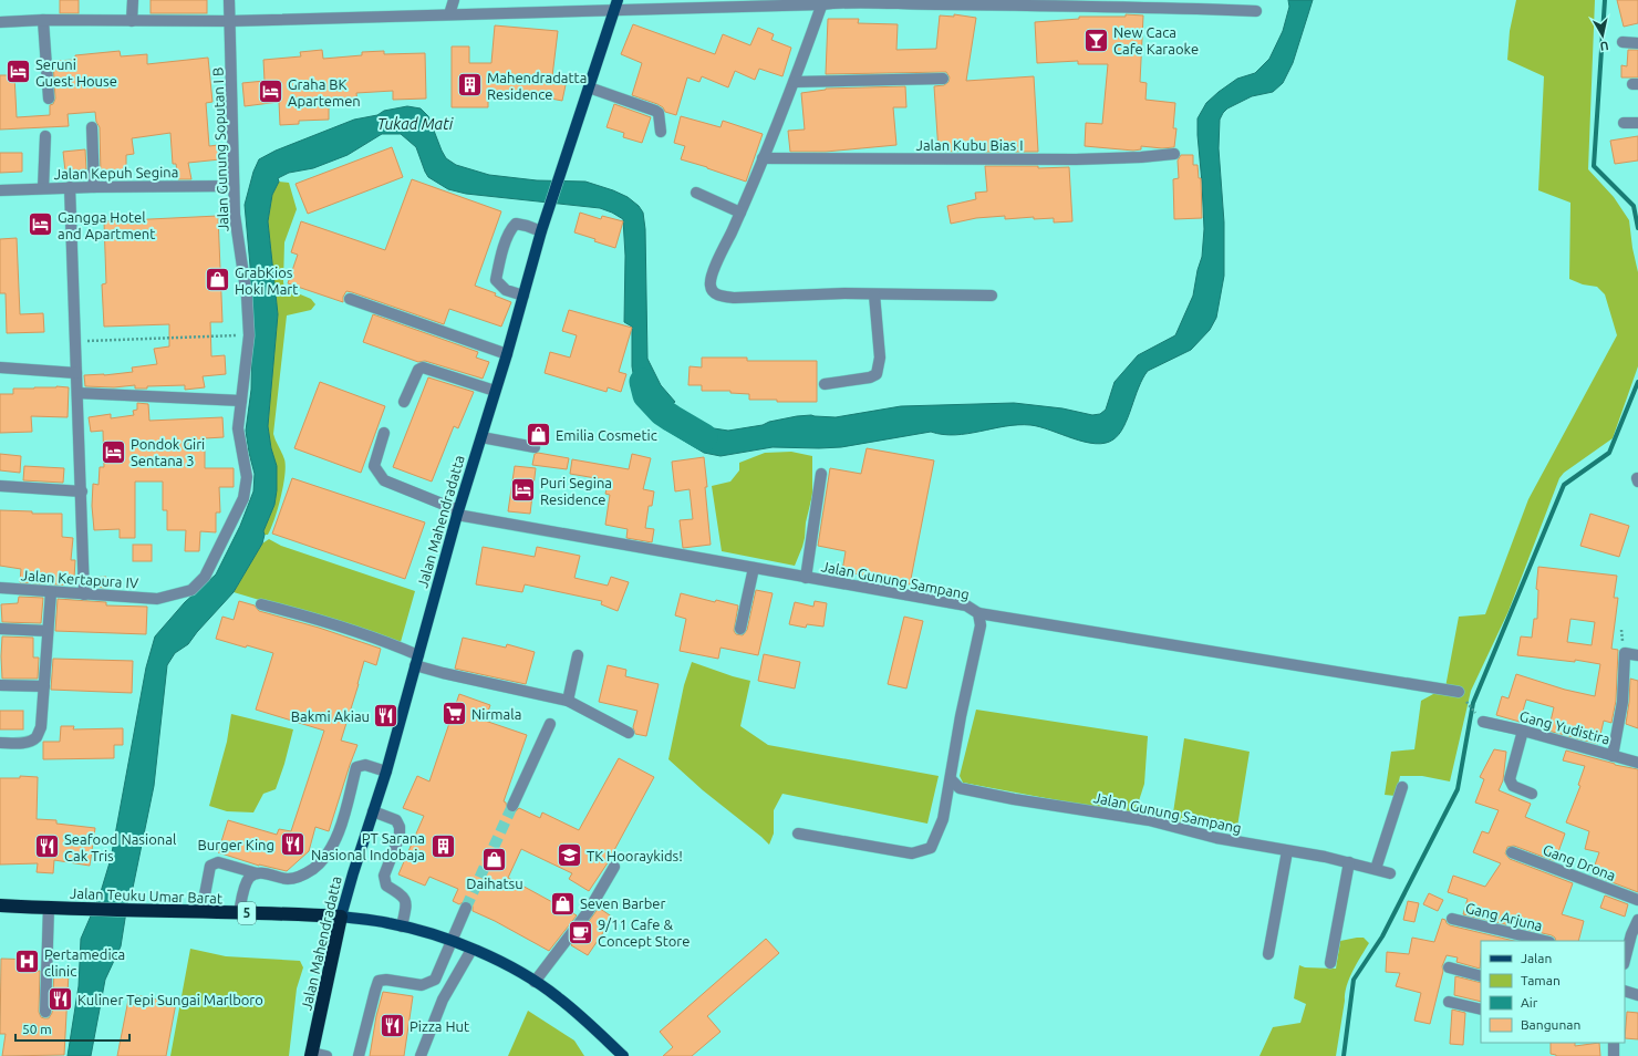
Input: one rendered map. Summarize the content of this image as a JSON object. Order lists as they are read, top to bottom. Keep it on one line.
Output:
{"streets":{"highway":["Jalan Mahendradatta","Jalan Teuku Umar Barat","5"],"street":["Jalan Kubu Bias I","Jalan Gunung Soputan I B","Jalan Kepuh Segina","Jalan Kertapura IV","Jalan Gunung Sampang","Gang Yudistira","Gang Drona","Gang Arjuna"]},"crossings":[["Jalan Gunung Soputan I B","Jalan Kepuh Segina"],["Jalan Gunung Soputan I B","Jalan Kertapura IV"],["Jalan Mahendradatta","Jalan Gunung Sampang"],["Jalan Mahendradatta","Jalan Teuku Umar Barat"]],"water":["Tukad Mati"],"places":{"bar":["New Caca Cafe Karaoke"],"hotel":["Seruni Guest House","Graha BK Apartemen","Gangga Hotel and Apartment","Pondok Giri Sentana 3","Puri Segina Residence"],"building":["Mahendradatta Residence","PT Sarana Nasional Indobaja"],"shop":["GrabKios Hoki Mart","Emilia Cosmetic","Daihatsu","Seven Barber"],"supermarket":["Nirmala"],"restaurant":["Bakmi Akiau","Burger King","Seafood Nasional Cak Tris","Kuliner Tepi Sungai Marlboro","Pizza Hut"],"school or university":["TK Hooraykids!"],"cafe":["9/11 Cafe & Concept Store"],"hospital":["Pertamedica clinic"]},"legend":["Jalan","Taman","Air","Bangunan"],"scale_bar":"50 m","north":"bottom"}
